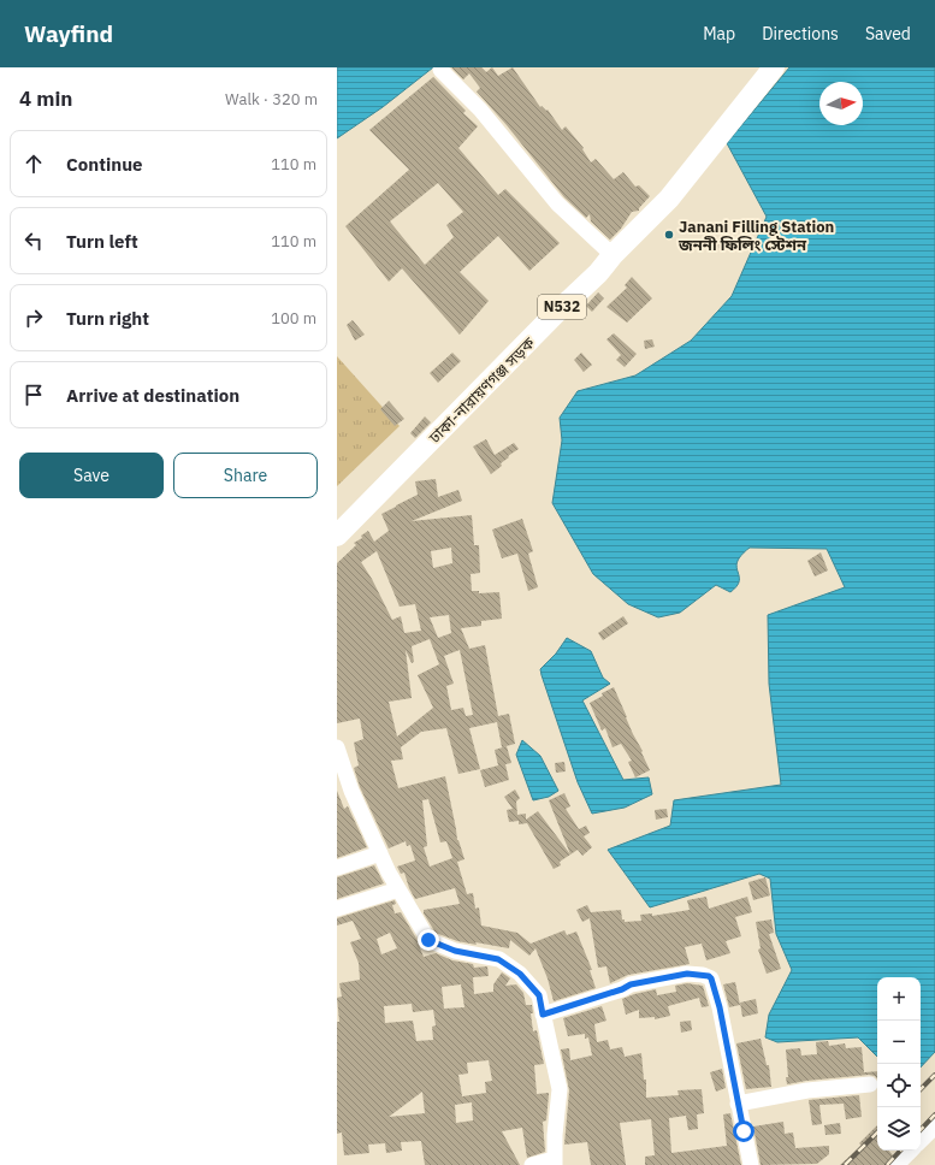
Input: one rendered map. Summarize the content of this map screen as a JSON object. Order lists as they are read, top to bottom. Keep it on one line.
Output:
{"streets":{"highway":["N532","ঢাকা-নারায়ণগঞ্জ সড়ক"]},"places":["Janani Filling Station জননী ফিলিং স্টেশন"],"north":"right","page":{"header":"Wayfind","nav":["Map","Directions","Saved"],"heading":["4 min","Walk · 320 m"],"list":[["Continue","110 m"],["Turn left","110 m"],["Turn right","100 m"],"Arrive at destination"],"buttons":["Save","Share"],"map_buttons":["+","−"]}}
